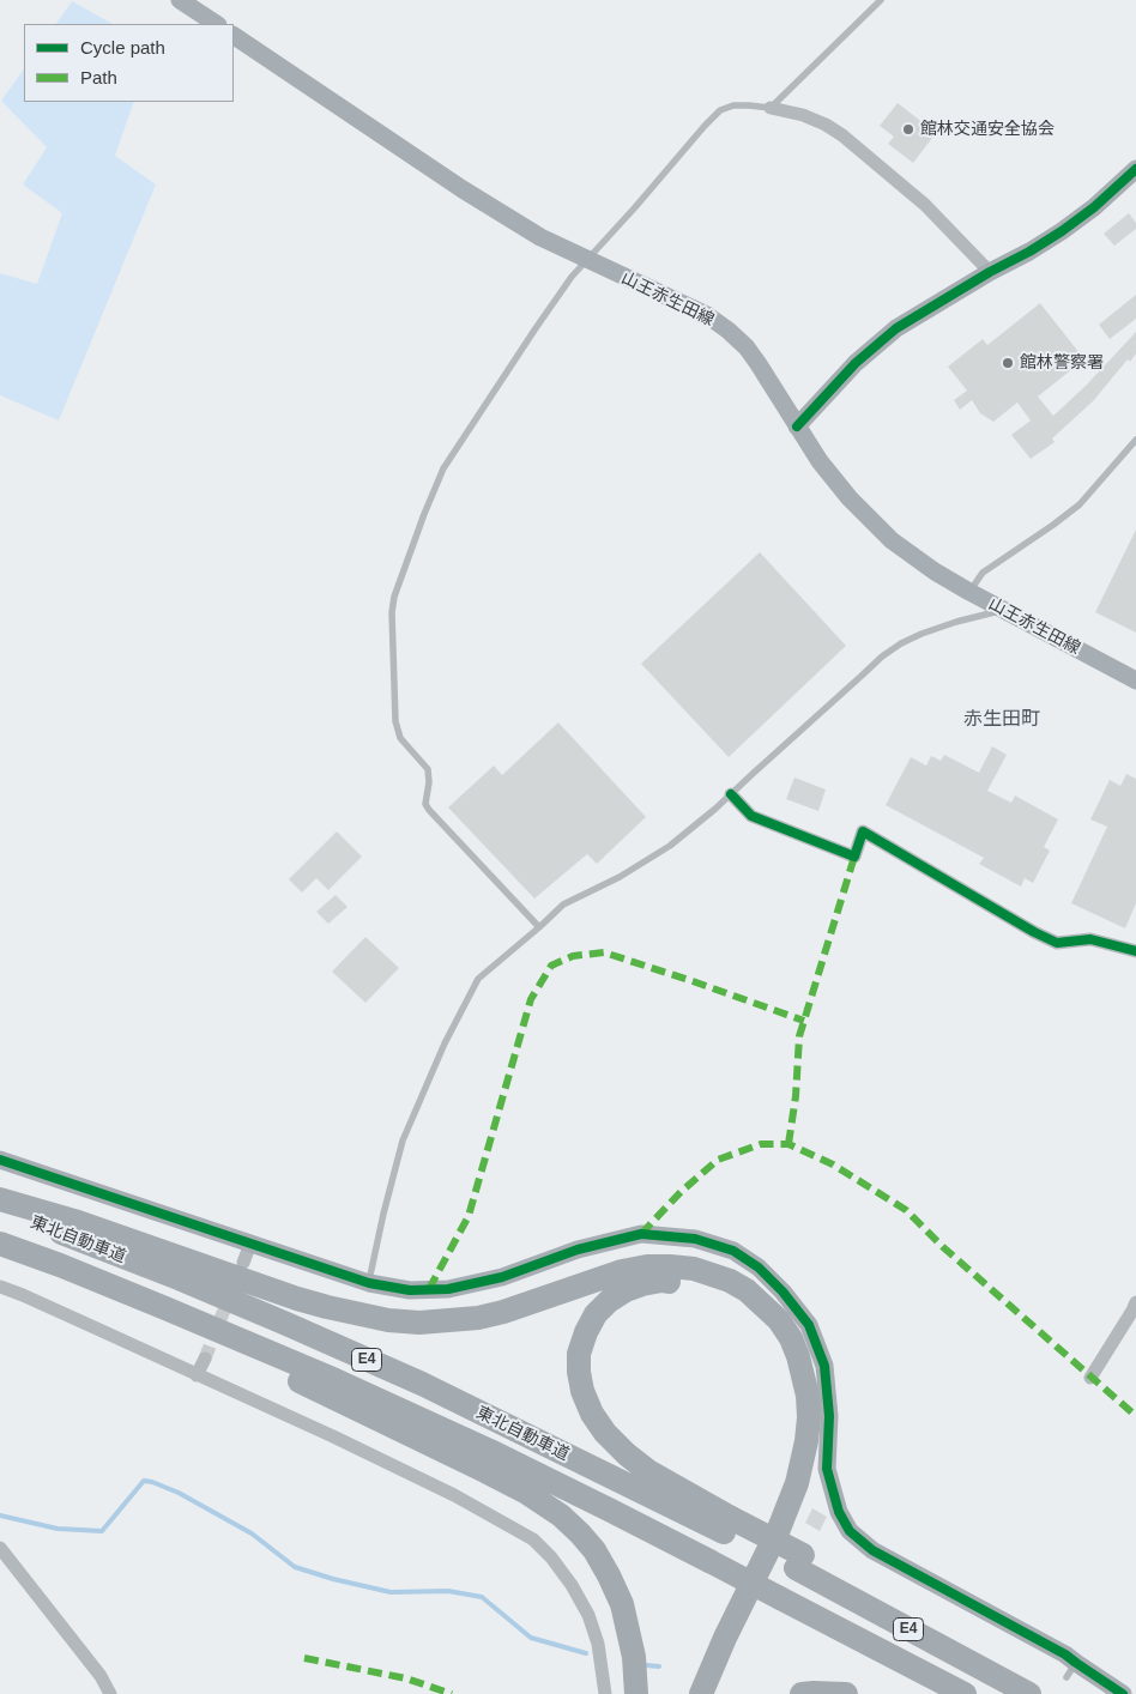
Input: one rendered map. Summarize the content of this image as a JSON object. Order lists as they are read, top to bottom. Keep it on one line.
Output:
{"streets":{"highway":["東北自動車道","E4"],"street":["山王赤生田線"]},"districts":["赤生田町"],"places":["館林交通安全協会","館林警察署"],"legend":["Cycle path","Path"]}
